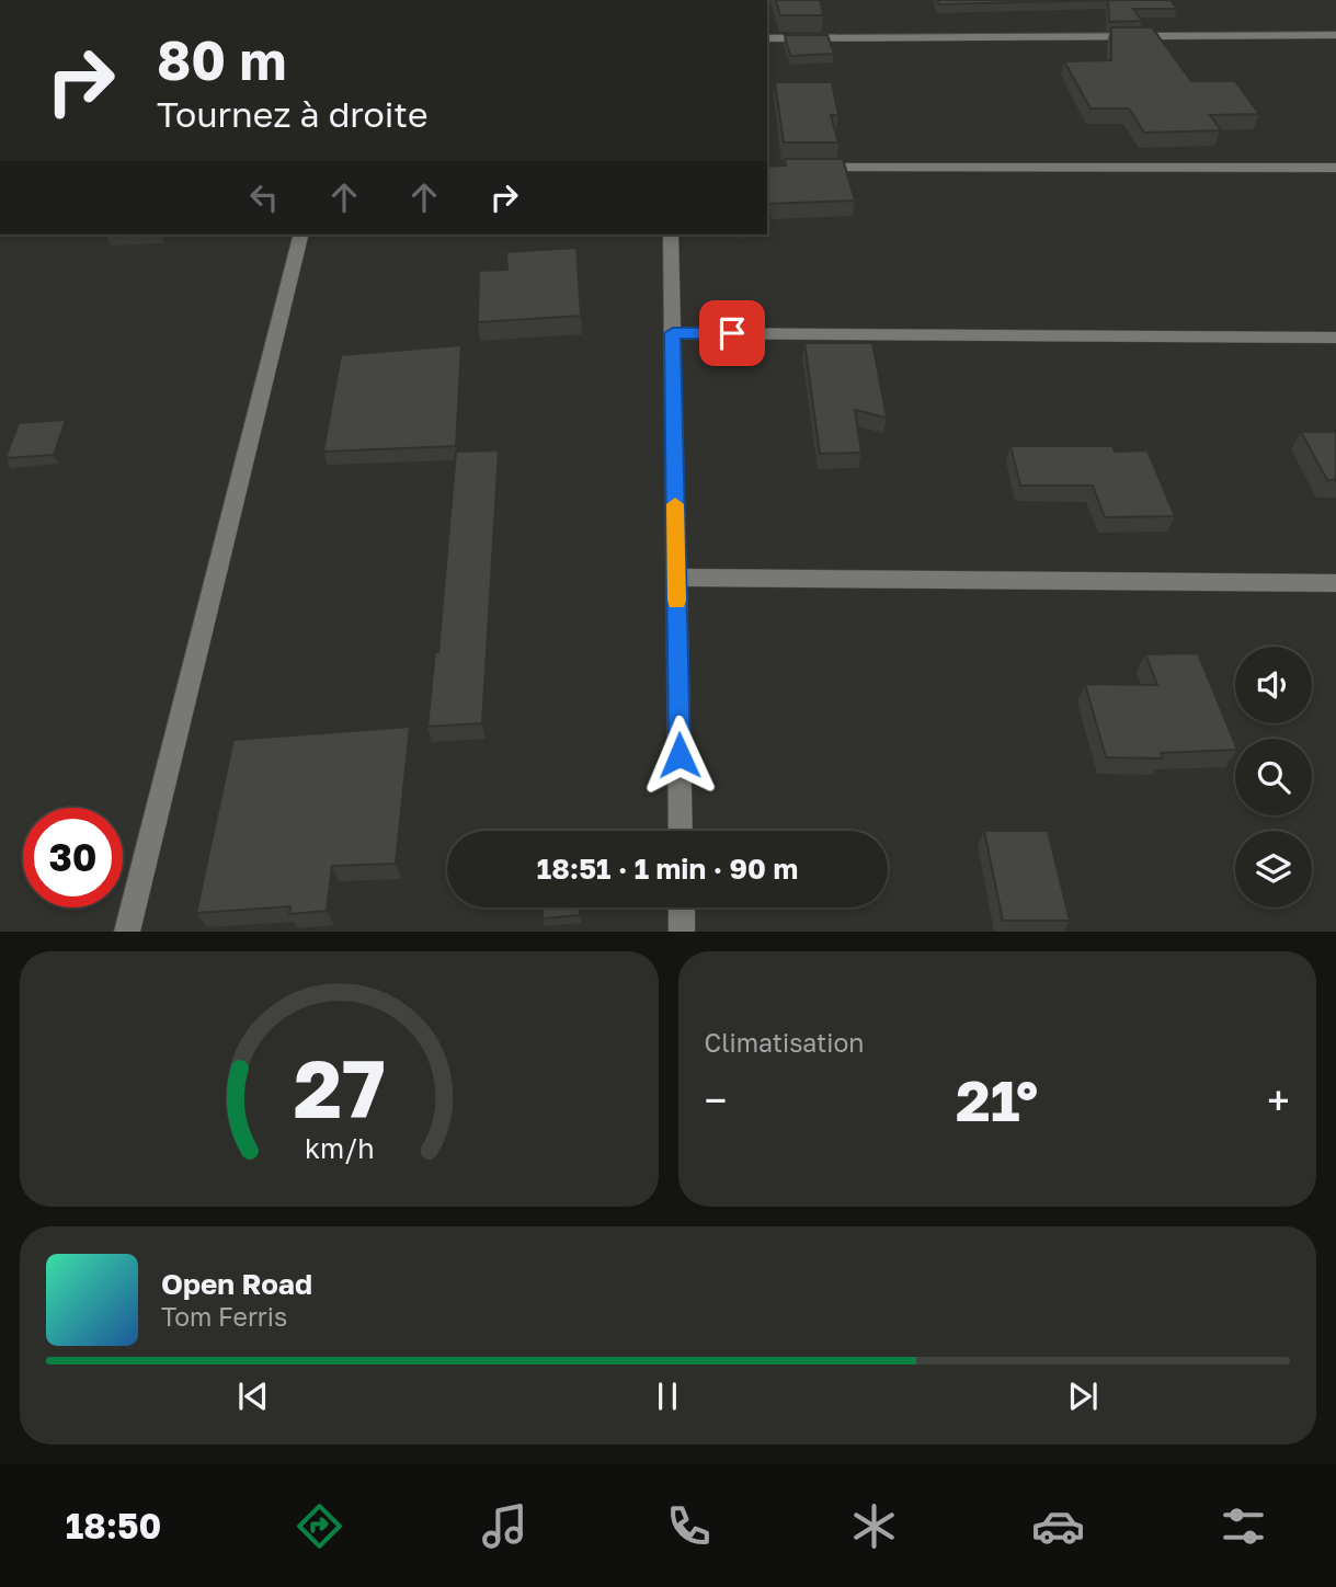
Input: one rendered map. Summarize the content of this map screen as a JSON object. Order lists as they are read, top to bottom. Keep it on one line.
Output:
{"page":{"turn":["80 m","Tournez à droite"],"limit":"30","trip":"18:51 · 1 min · 90 m","tile":"Climatisation","heat":["−","21°","+"],"song":["Open Road","Tom Ferris"],"tabs":"18:50","gauge":["27","km/h"]}}
